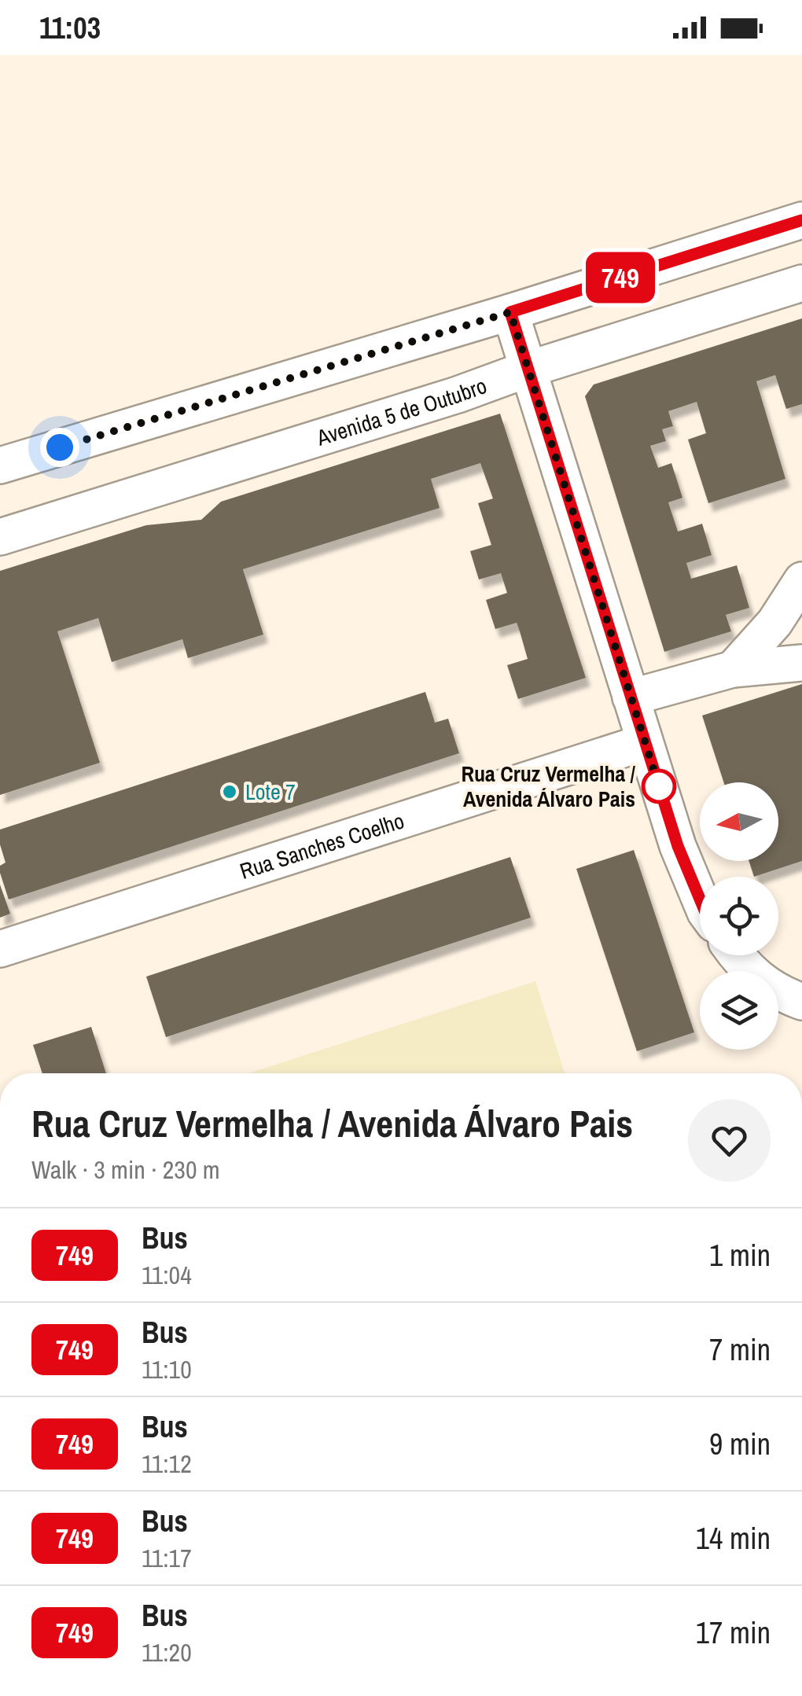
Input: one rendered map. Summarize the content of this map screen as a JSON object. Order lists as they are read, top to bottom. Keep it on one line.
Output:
{"streets":{"street":["Avenida 5 de Outubro","Rua Sanches Coelho"]},"places":["Rua Cruz Vermelha / Avenida Álvaro Pais","Lote 7"],"lines":["bus line 749"],"north":"left","page":{"status":"11:03","on_map":"749","heading":["Rua Cruz Vermelha / Avenida Álvaro Pais","Walk · 3 min · 230 m"],"list":[{"mark":"749","name":"Bus","note":"11:04","value":"1 min"},{"mark":"749","name":"Bus","note":"11:10","value":"7 min"},{"mark":"749","name":"Bus","note":"11:12","value":"9 min"},{"mark":"749","name":"Bus","note":"11:17","value":"14 min"},{"mark":"749","name":"Bus","note":"11:20","value":"17 min"}]}}
